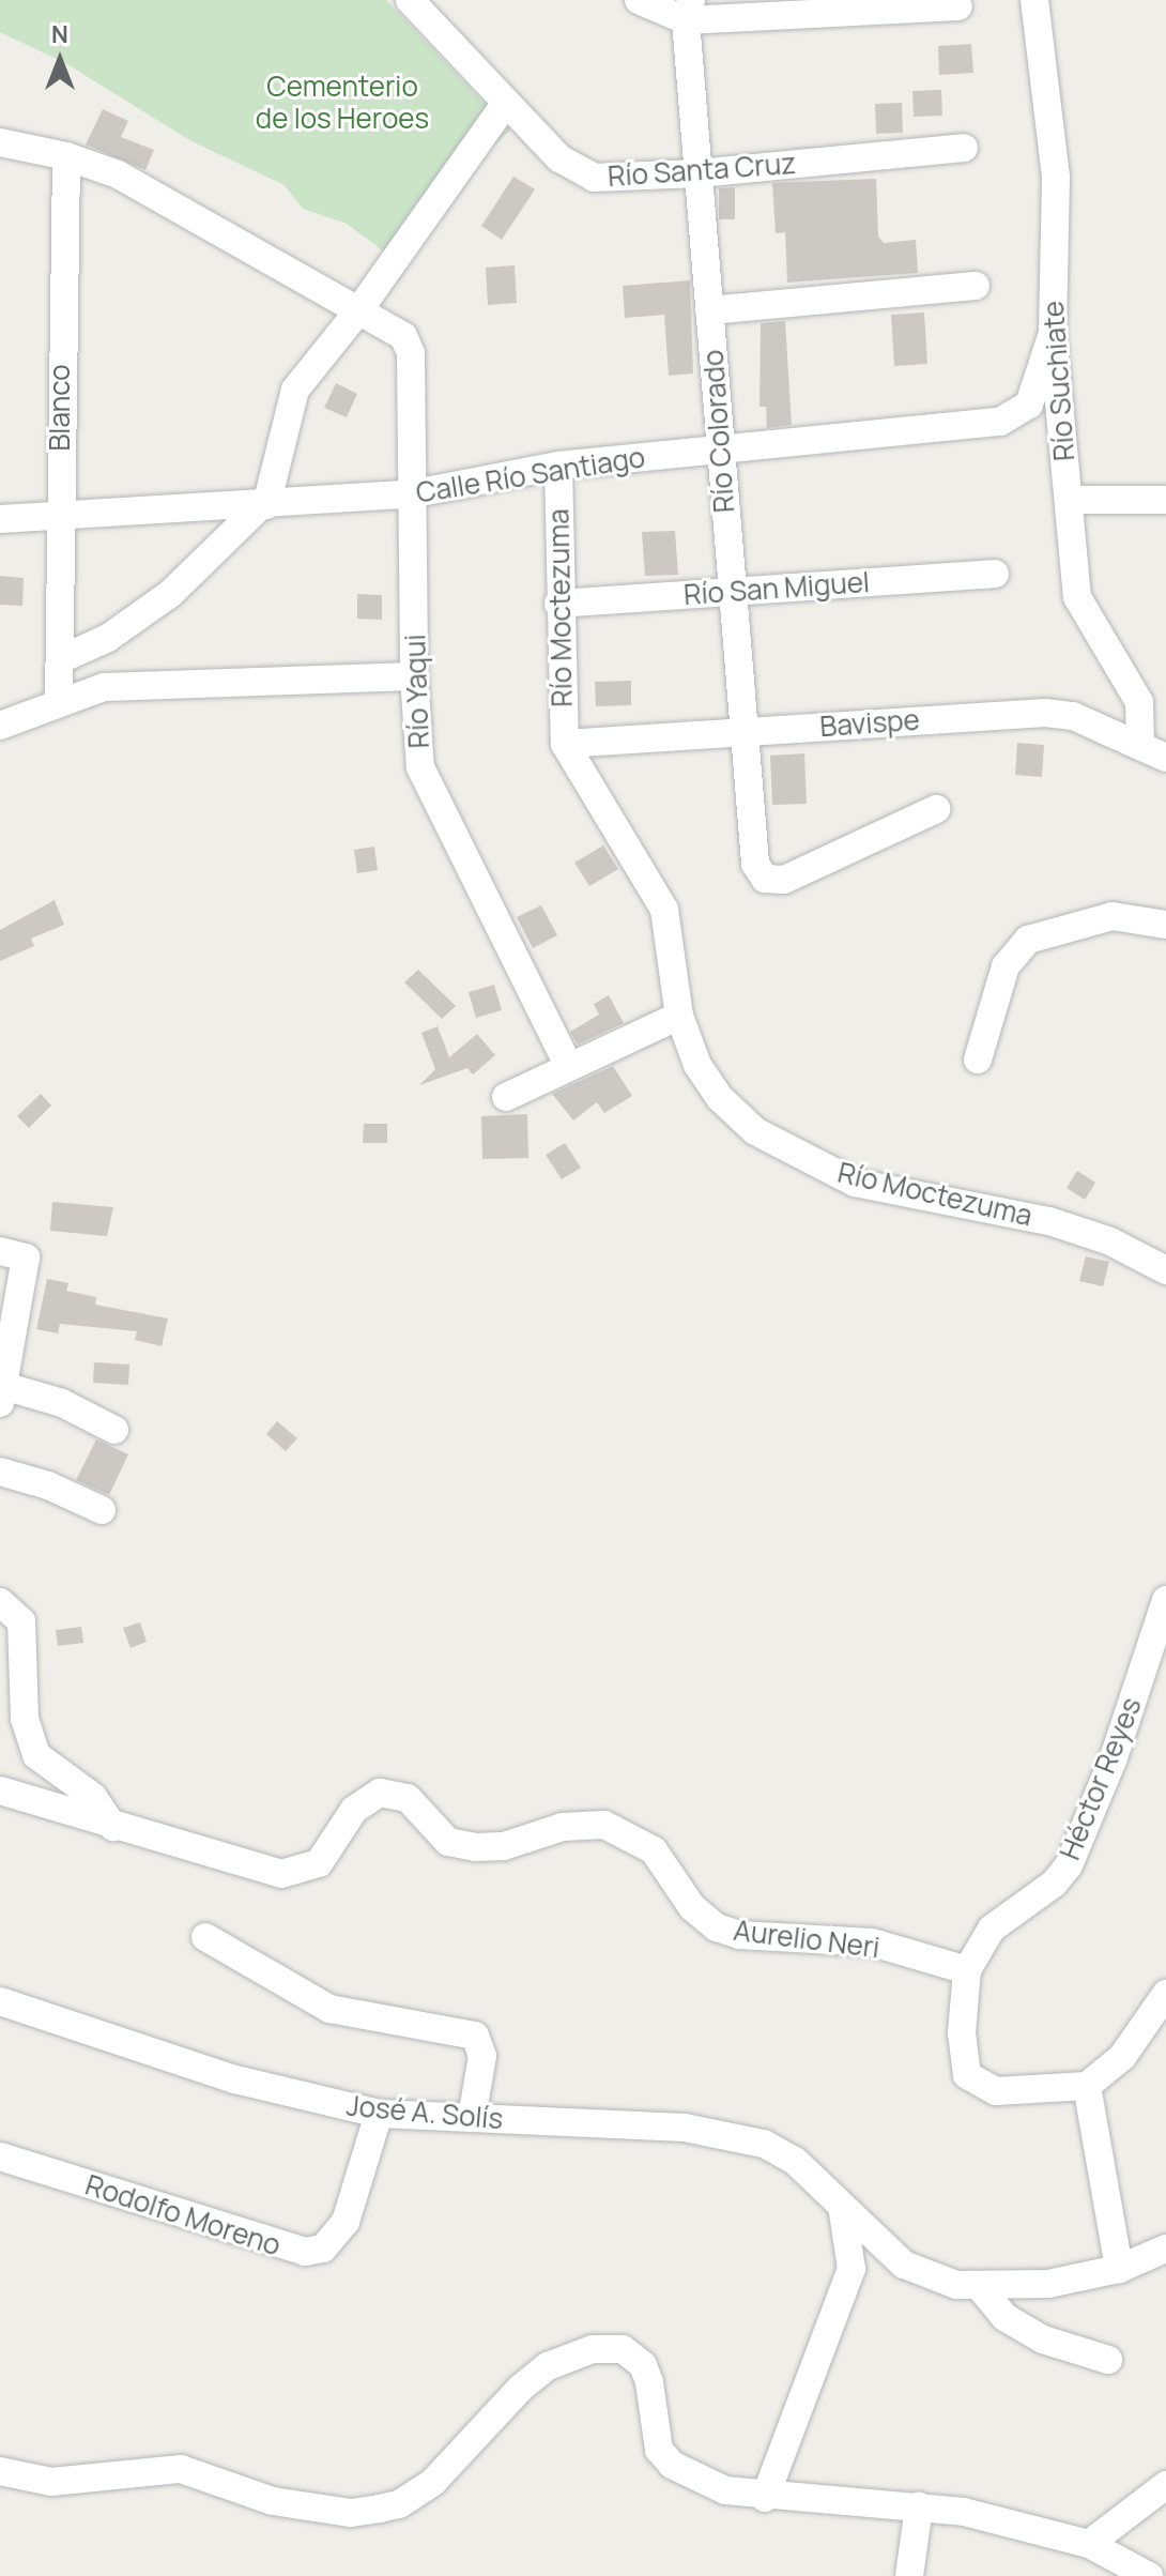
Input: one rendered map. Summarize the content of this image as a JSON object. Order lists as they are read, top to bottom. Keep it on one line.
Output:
{"streets":{"street":["Río Santa Cruz","Río Suchiate","Blanco","Río Colorado","Calle Río Santiago","Río San Miguel","Río Moctezuma","Río Yaqui","Bavispe","Héctor Reyes","Aurelio Neri","José A. Solís","Rodolfo Moreno"]},"crossings":[["Río Santa Cruz","Río Colorado"],["Río Suchiate","Calle Río Santiago"],["Río Suchiate","Bavispe"],["Blanco","Calle Río Santiago"],["Blanco","Río Yaqui"],["Río Colorado","Calle Río Santiago"],["Río Colorado","Río San Miguel"],["Río Colorado","Bavispe"],["Calle Río Santiago","Río Moctezuma"],["Calle Río Santiago","Río Yaqui"],["Río San Miguel","Río Moctezuma"],["Río Moctezuma","Bavispe"],["Héctor Reyes","Aurelio Neri"],["José A. Solís","Rodolfo Moreno"]],"parks":["Cementerio de los Heroes"],"north":"top"}
